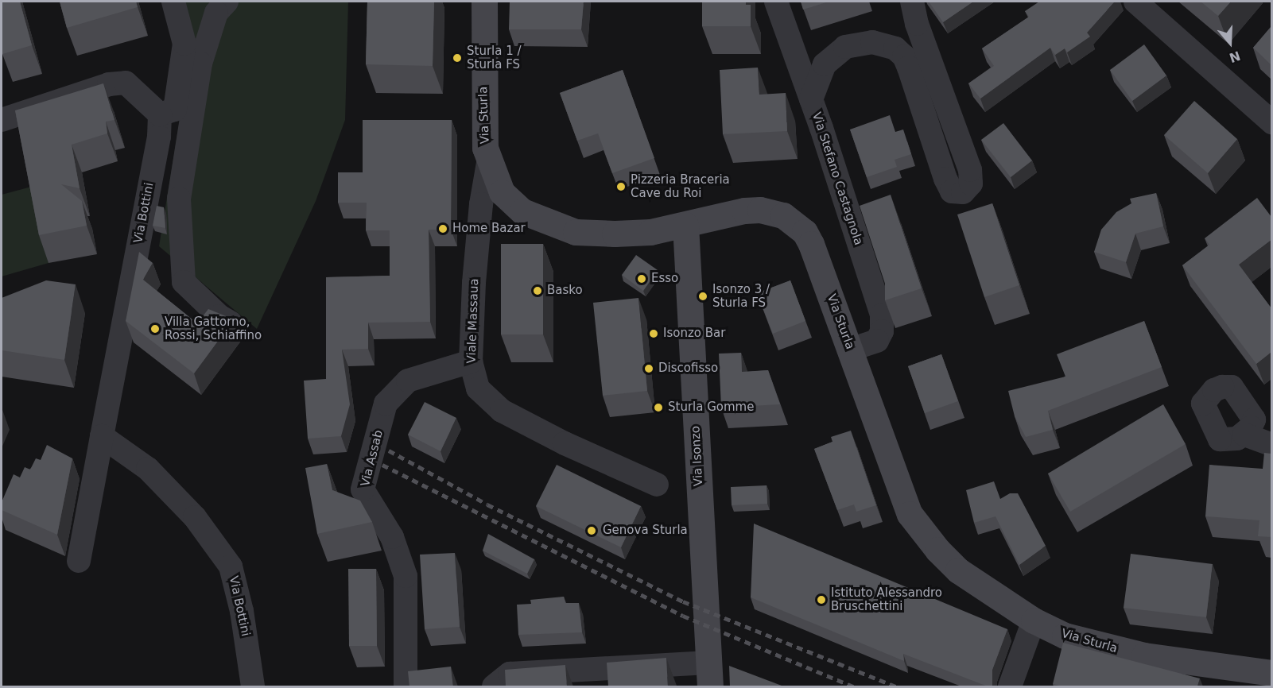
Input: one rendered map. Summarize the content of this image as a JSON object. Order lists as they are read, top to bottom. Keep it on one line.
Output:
{"streets":{"street":["Via Sturla","Via Stefano Castagnola","Via Bottini","Viale Massaua","Via Isonzo","Via Assab"]},"crossings":[["Via Sturla","Via Stefano Castagnola"],["Via Sturla","Viale Massaua"],["Via Sturla","Via Isonzo"],["Viale Massaua","Via Assab"]],"places":["Sturla 1 / Sturla FS","Pizzeria Braceria Cave du Roi","Home Bazar","Esso","Basko","Isonzo 3 / Sturla FS","Villa Gattorno, Rossi, Schiaffino","Isonzo Bar","Discofisso","Sturla Gomme","Genova Sturla","Istituto Alessandro Bruschettini"],"north":"bottom"}
